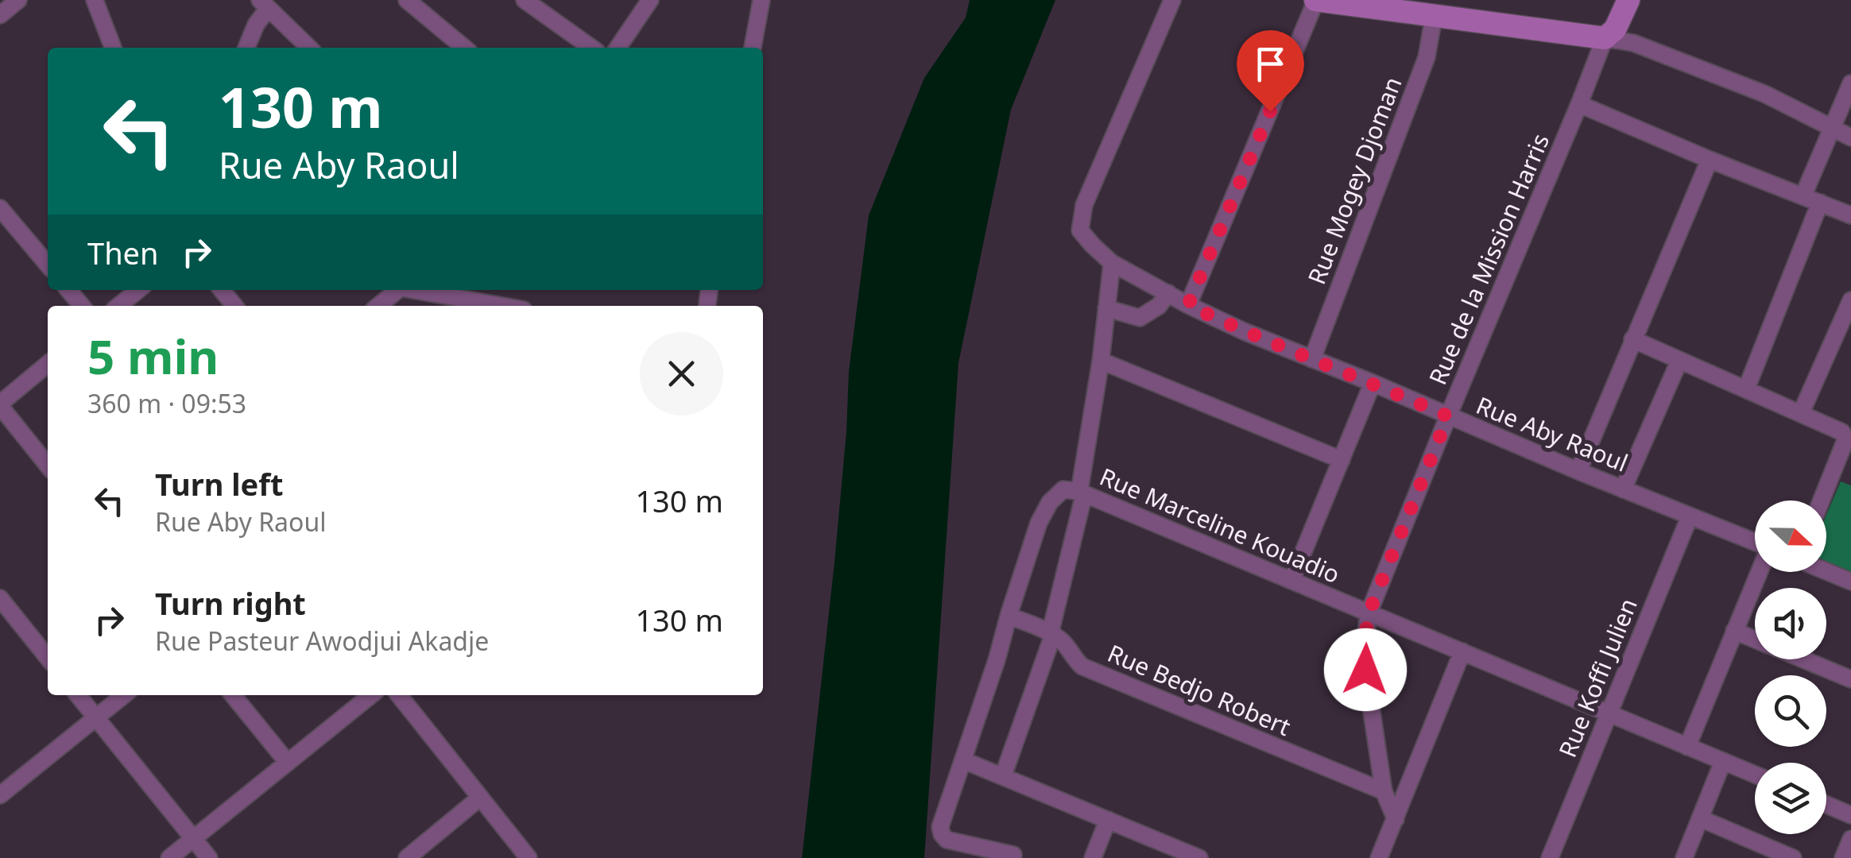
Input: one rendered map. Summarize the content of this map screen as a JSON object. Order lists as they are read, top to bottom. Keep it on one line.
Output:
{"streets":{"street":["Rue Mogey Djoman","Rue de la Mission Harris","Rue Aby Raoul","Rue Marceline Kouadio","Rue Koffi Julien","Rue Bedjo Robert"]},"crossings":[["Rue Mogey Djoman","Rue Aby Raoul"],["Rue de la Mission Harris","Rue Aby Raoul"],["Rue de la Mission Harris","Rue Marceline Kouadio"],["Rue de la Mission Harris","Rue Bedjo Robert"],["Rue Aby Raoul","Rue Koffi Julien"],["Rue Marceline Kouadio","Rue Koffi Julien"],["Rue Marceline Kouadio","Rue Bedjo Robert"]],"north":"right","page":{"turn":["130 m","Rue Aby Raoul"],"then":"Then","heading":["5 min","360 m · 09:53"],"list":[{"name":"Turn left","note":"Rue Aby Raoul","value":"130 m"},{"name":"Turn right","note":"Rue Pasteur Awodjui Akadje","value":"130 m"}]}}
